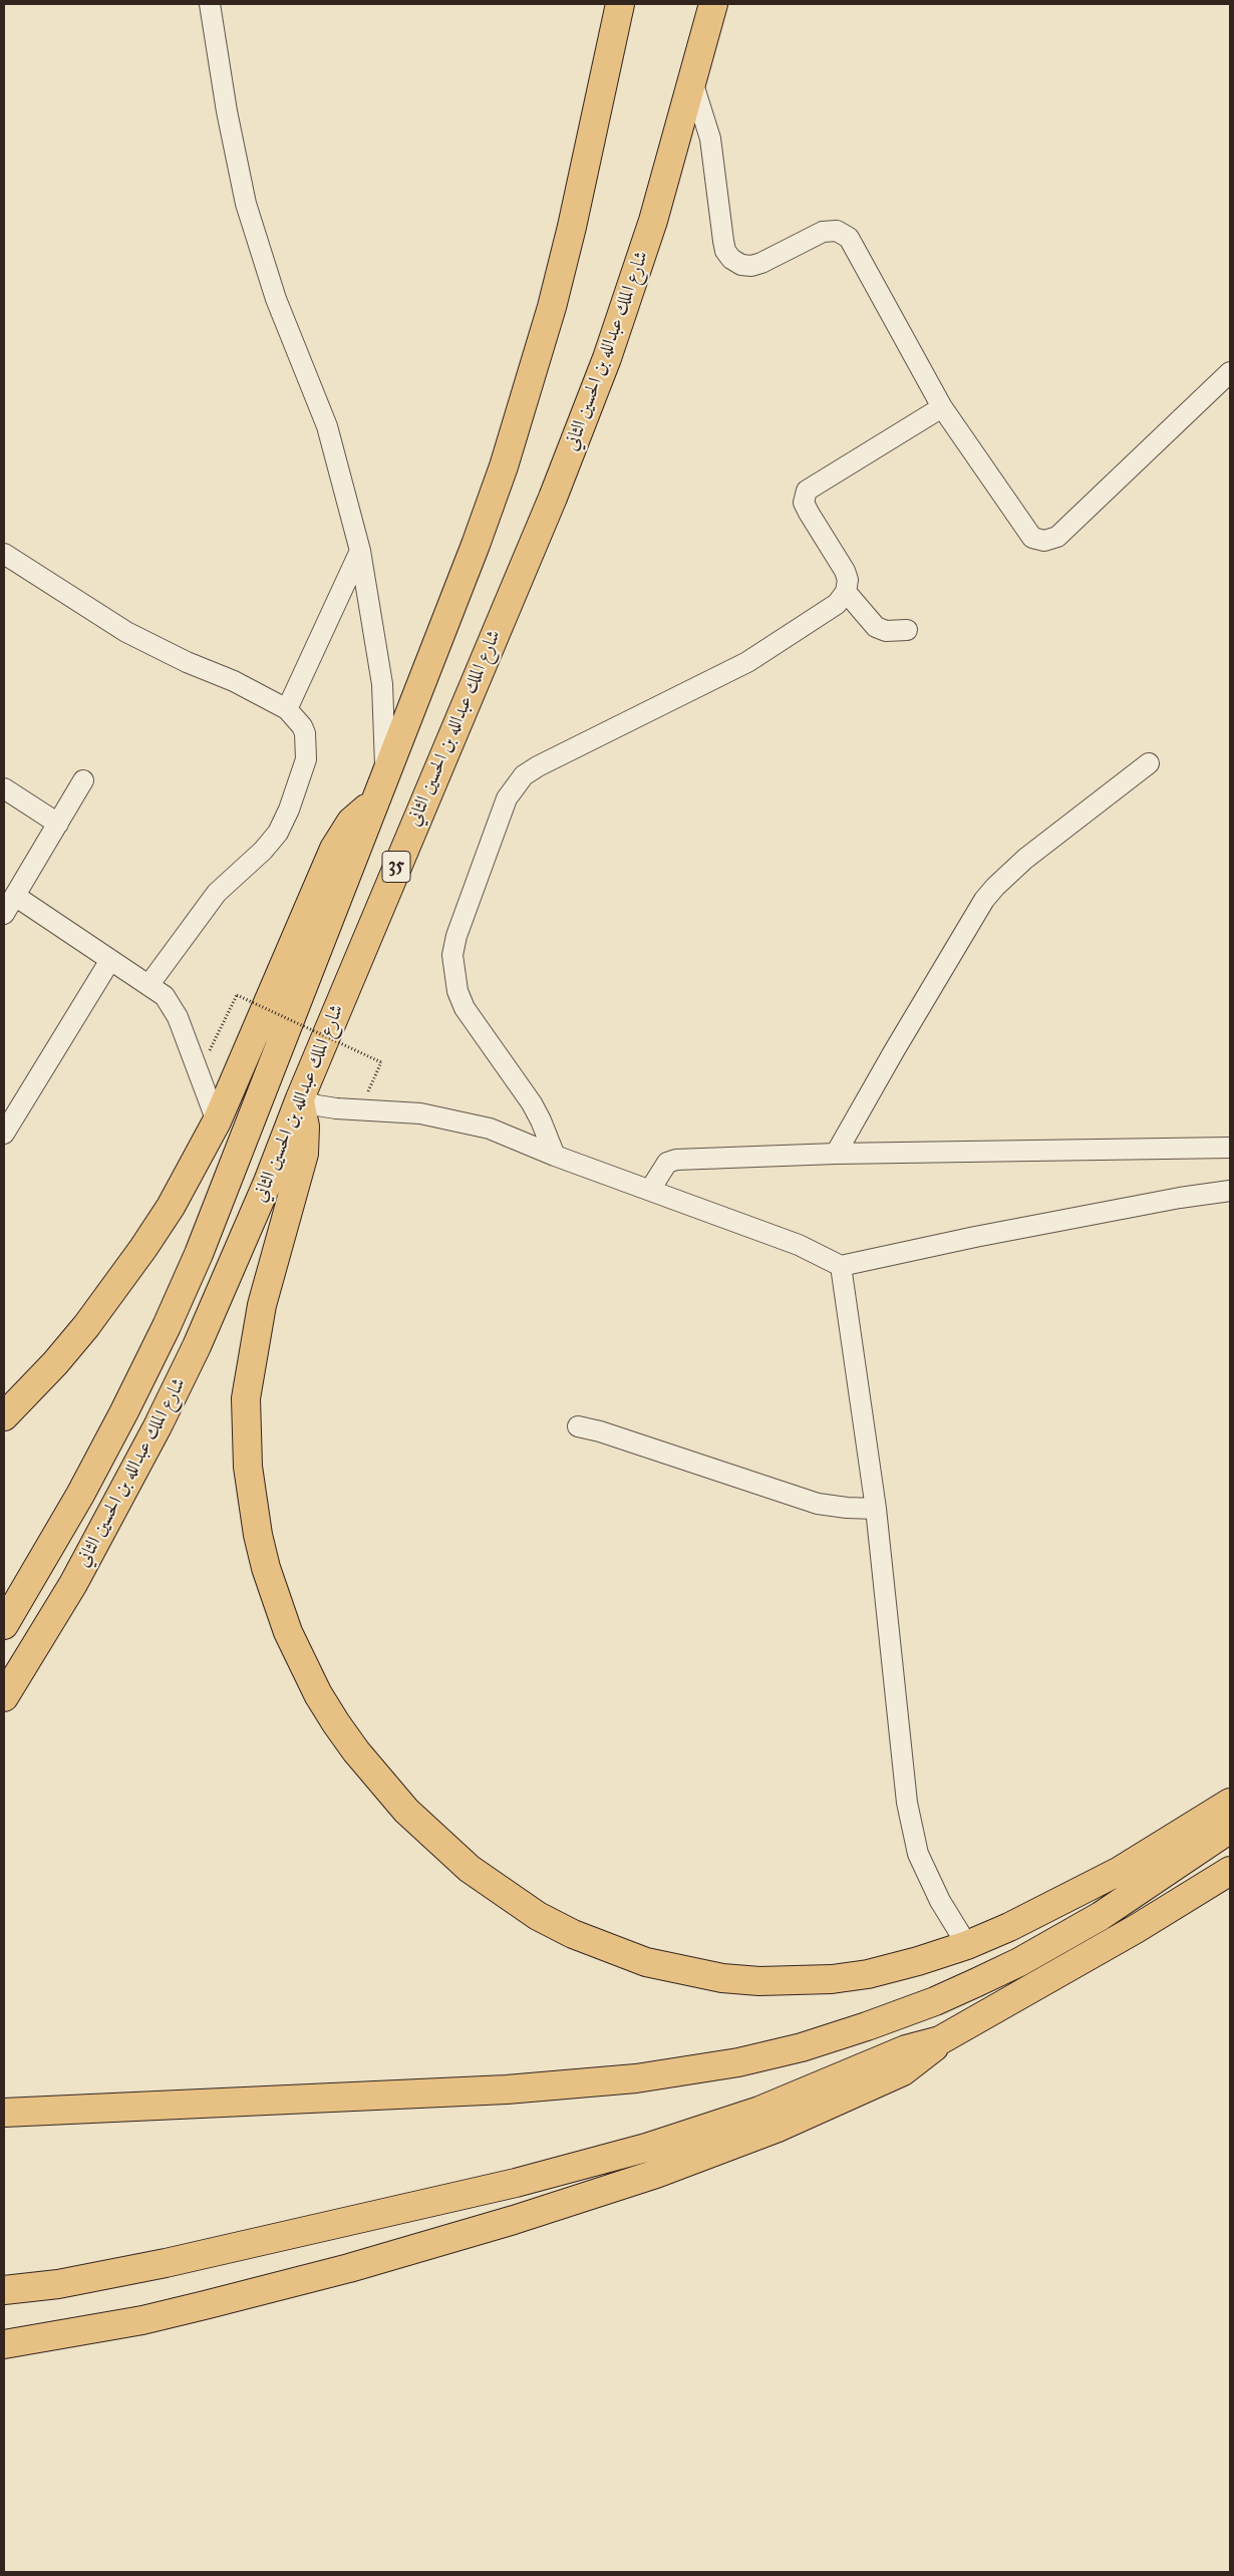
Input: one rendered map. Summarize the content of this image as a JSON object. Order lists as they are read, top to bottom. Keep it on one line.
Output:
{"streets":{"highway":["شارع الملك عبدالله بن الحسين الثاني","35"]}}
